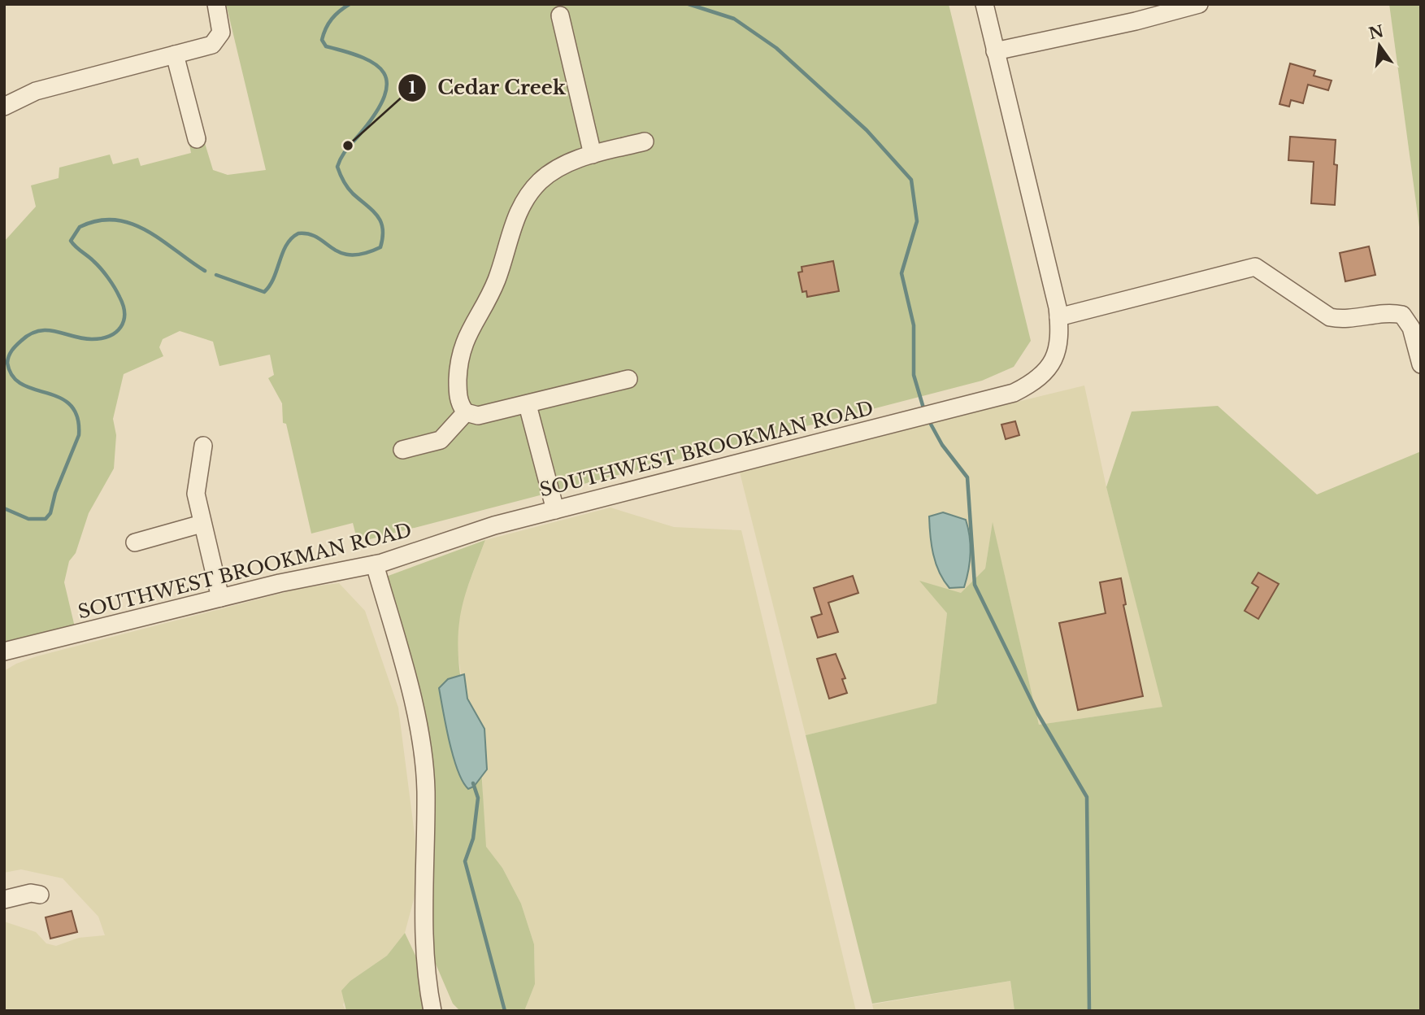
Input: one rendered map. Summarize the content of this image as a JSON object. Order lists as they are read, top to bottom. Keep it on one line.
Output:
{"streets":{"street":["SOUTHWEST BROOKMAN ROAD"]},"places":["Cedar Creek"],"north":"top"}
